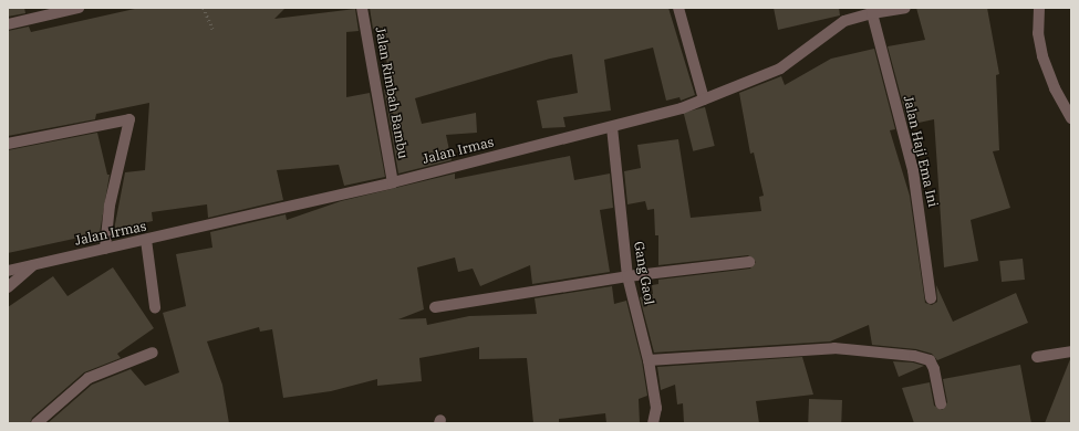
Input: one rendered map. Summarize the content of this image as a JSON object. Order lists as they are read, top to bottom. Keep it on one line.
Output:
{"streets":{"street":["Jalan Rimbah Bambu","Jalan Irmas","Jalan Haji Ema Ini","Gang Gaol"]},"crossings":[["Jalan Rimbah Bambu","Jalan Irmas"],["Jalan Irmas","Jalan Haji Ema Ini"],["Jalan Irmas","Gang Gaol"]]}
